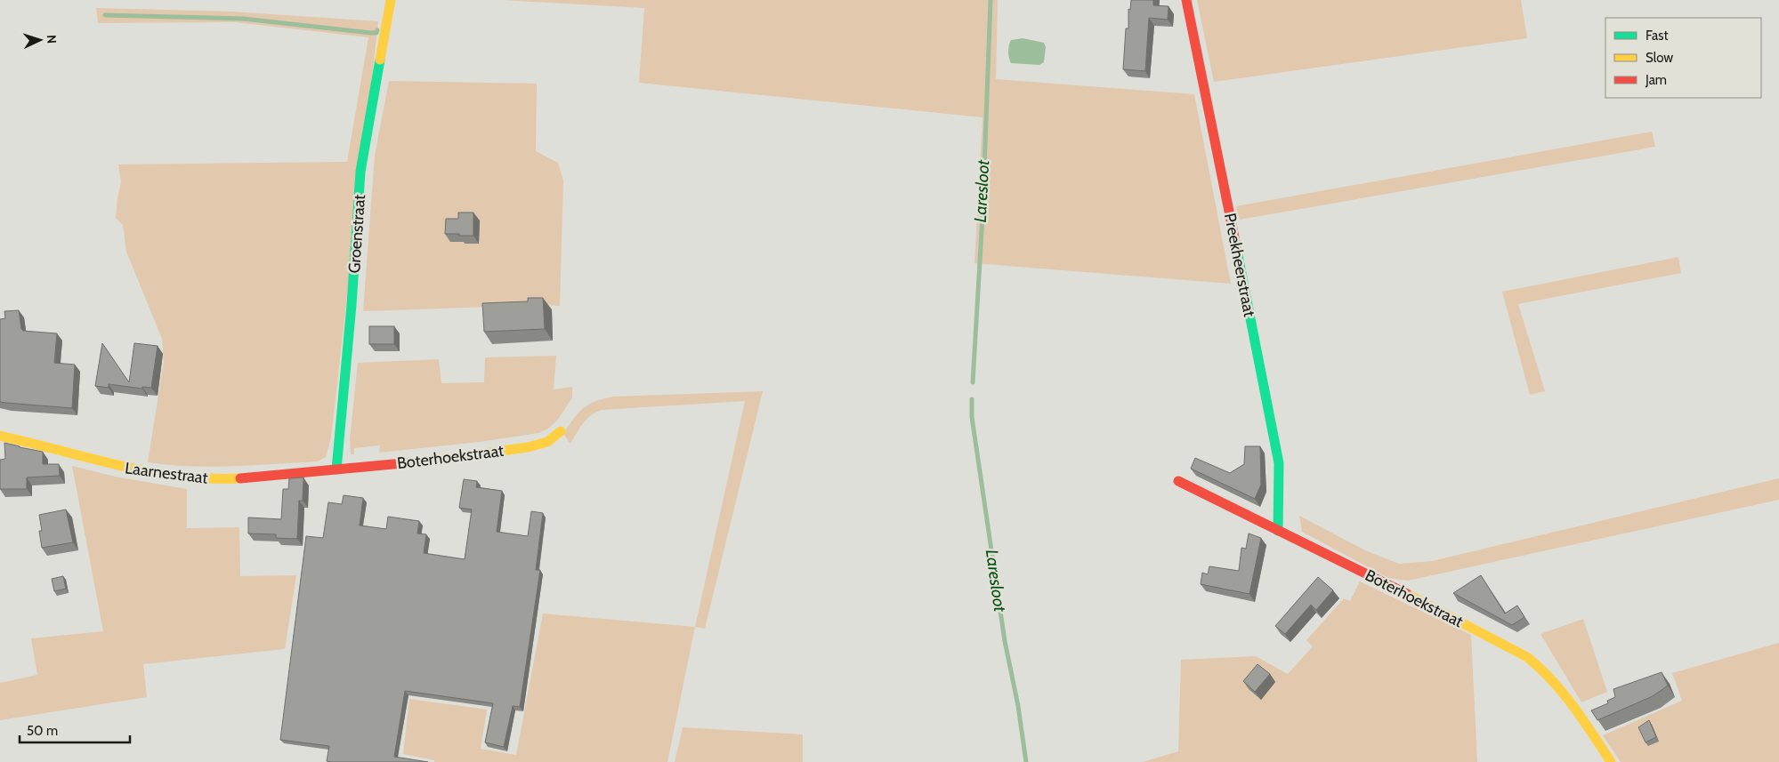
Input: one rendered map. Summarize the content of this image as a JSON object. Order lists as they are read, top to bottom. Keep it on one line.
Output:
{"streets":{"street":["Groenstraat","Preekheerstraat","Boterhoekstraat","Laarnestraat"]},"crossings":[["Groenstraat","Boterhoekstraat"],["Groenstraat","Laarnestraat"],["Preekheerstraat","Boterhoekstraat"],["Boterhoekstraat","Laarnestraat"]],"water":["Laresloot"],"legend":["Fast","Slow","Jam"],"scale_bar":"50 m","north":"right"}
